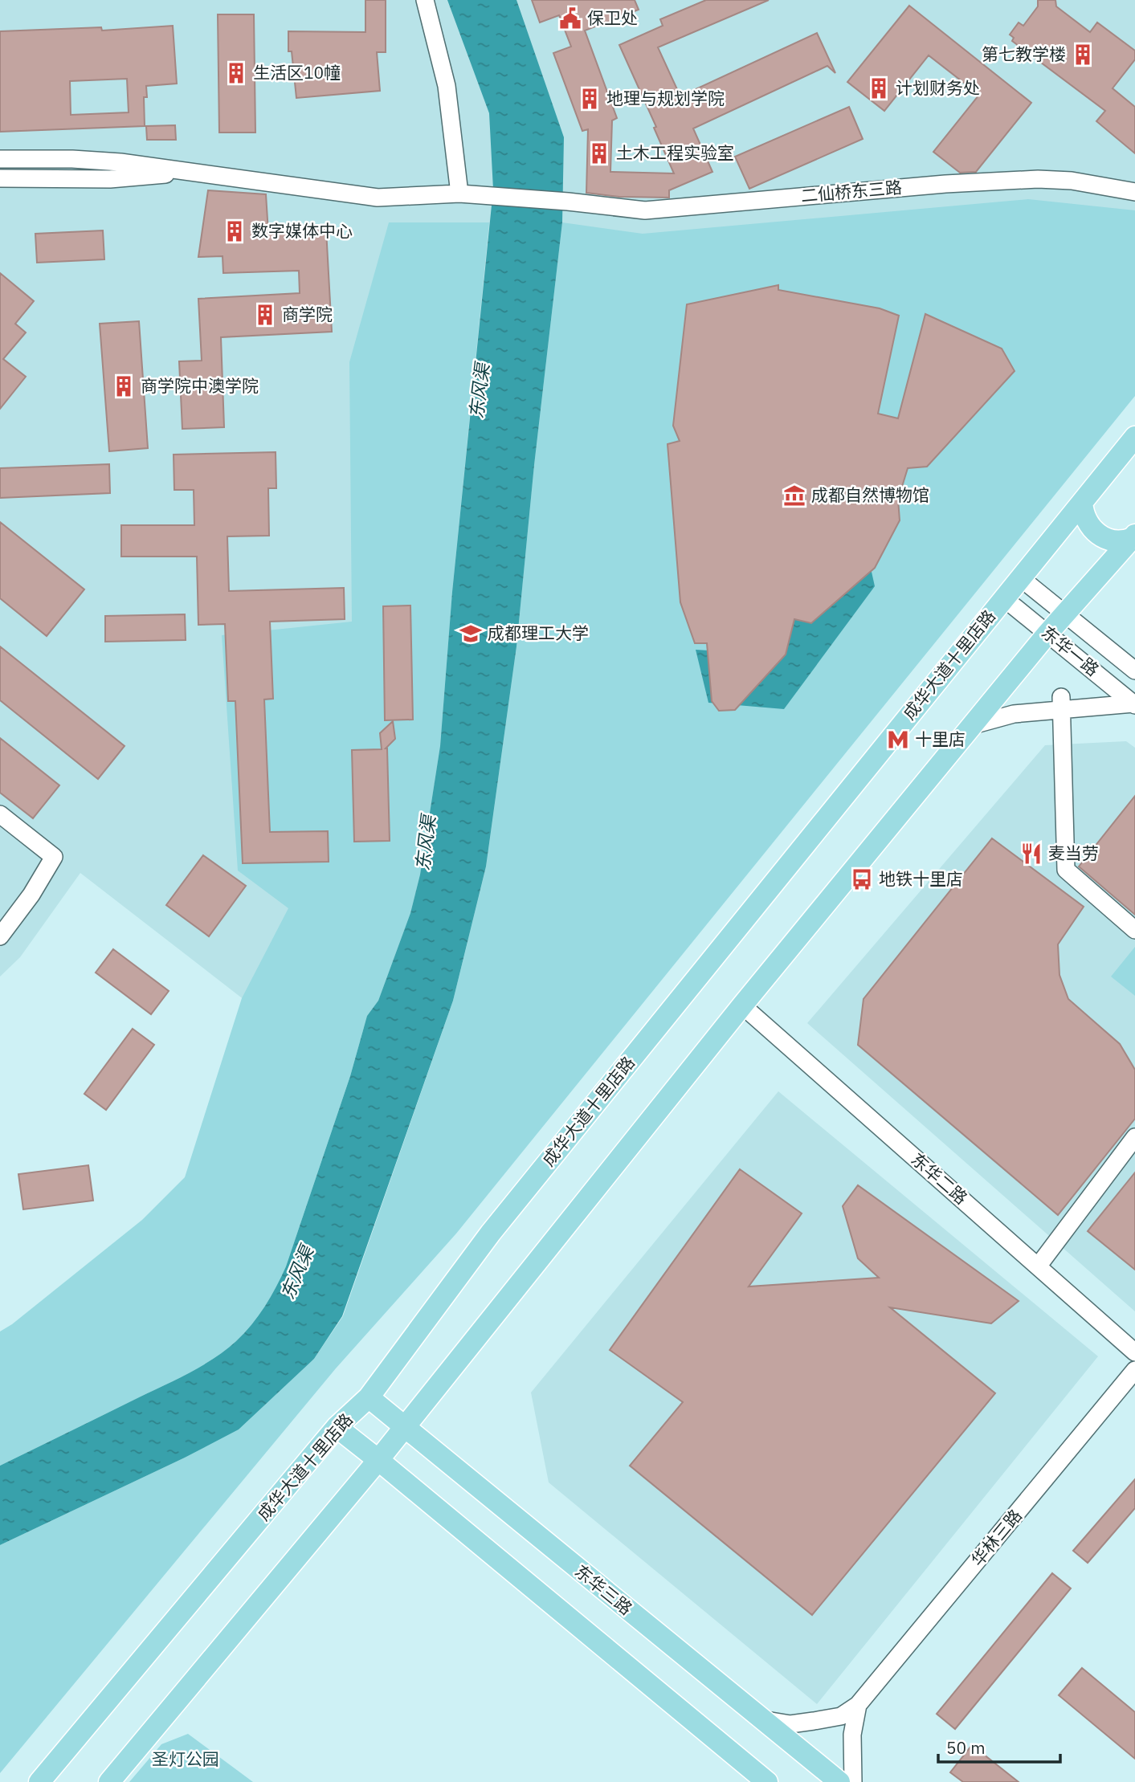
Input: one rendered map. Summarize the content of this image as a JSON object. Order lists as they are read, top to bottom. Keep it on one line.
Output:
{"streets":{"main road":["成华大道十里店路","东华三路"],"street":["二仙桥东三路","东华一路","东华二路","华林三路"]},"crossings":[["东华一路","成华大道十里店路"],["成华大道十里店路","东华三路"]],"water":["东风渠"],"parks":["圣灯公园"],"places":{"public building":["保卫处"],"building":["第七教学楼","生活区10幢","计划财务处","地理与规划学院","土木工程实验室","数字媒体中心","商学院","商学院中澳学院"],"museum":["成都自然博物馆"],"school or university":["成都理工大学"],"metro station":["十里店"],"restaurant":["麦当劳"],"bus stop":["地铁十里店"]},"scale_bar":"50 m"}
